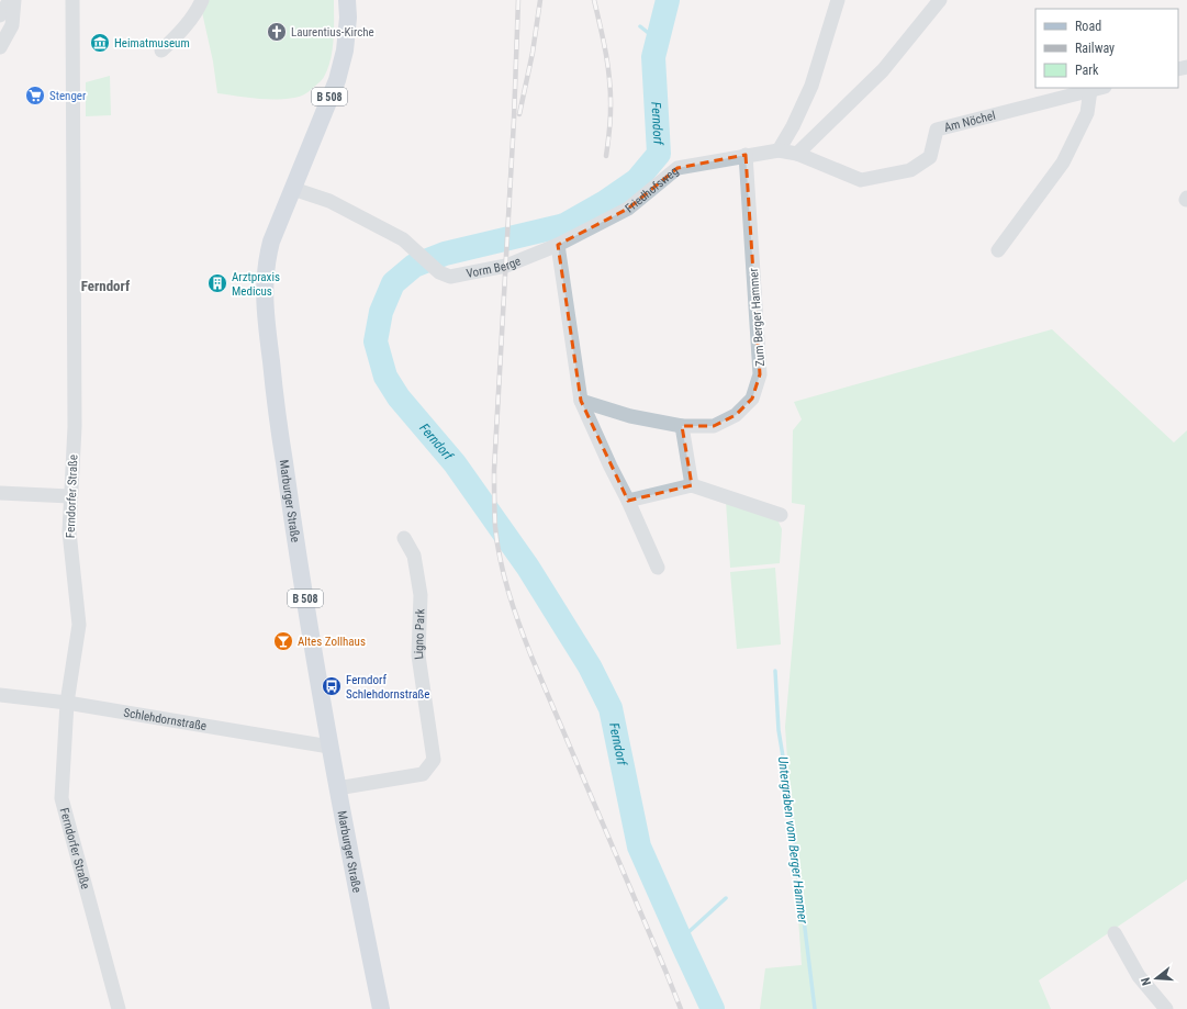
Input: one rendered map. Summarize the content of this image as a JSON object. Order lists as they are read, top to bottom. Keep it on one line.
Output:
{"streets":{"main road":["B 508","Marburger Straße"],"street":["Am Nöchel","Friedhofsweg","Vorm Berge","Zum Berger Hammer","Ferndorfer Straße","Ligno Park","Schlehdornstraße"]},"crossings":[["Am Nöchel","Friedhofsweg"],["Friedhofsweg","Vorm Berge"],["Friedhofsweg","Zum Berger Hammer"],["Vorm Berge","Marburger Straße"],["Ferndorfer Straße","Schlehdornstraße"],["Marburger Straße","Ligno Park"],["Marburger Straße","Schlehdornstraße"]],"districts":["Ferndorf"],"water":["Ferndorf","Untergraben vom Berger Hammer"],"places":{"church":["Laurentius-Kirche"],"museum":["Heimatmuseum"],"supermarket":["Stenger"],"building":["Arztpraxis Medicus"],"bar":["Altes Zollhaus"],"bus stop":["Ferndorf Schlehdornstraße"]},"legend":["Road","Railway","Park"],"north":"left"}
